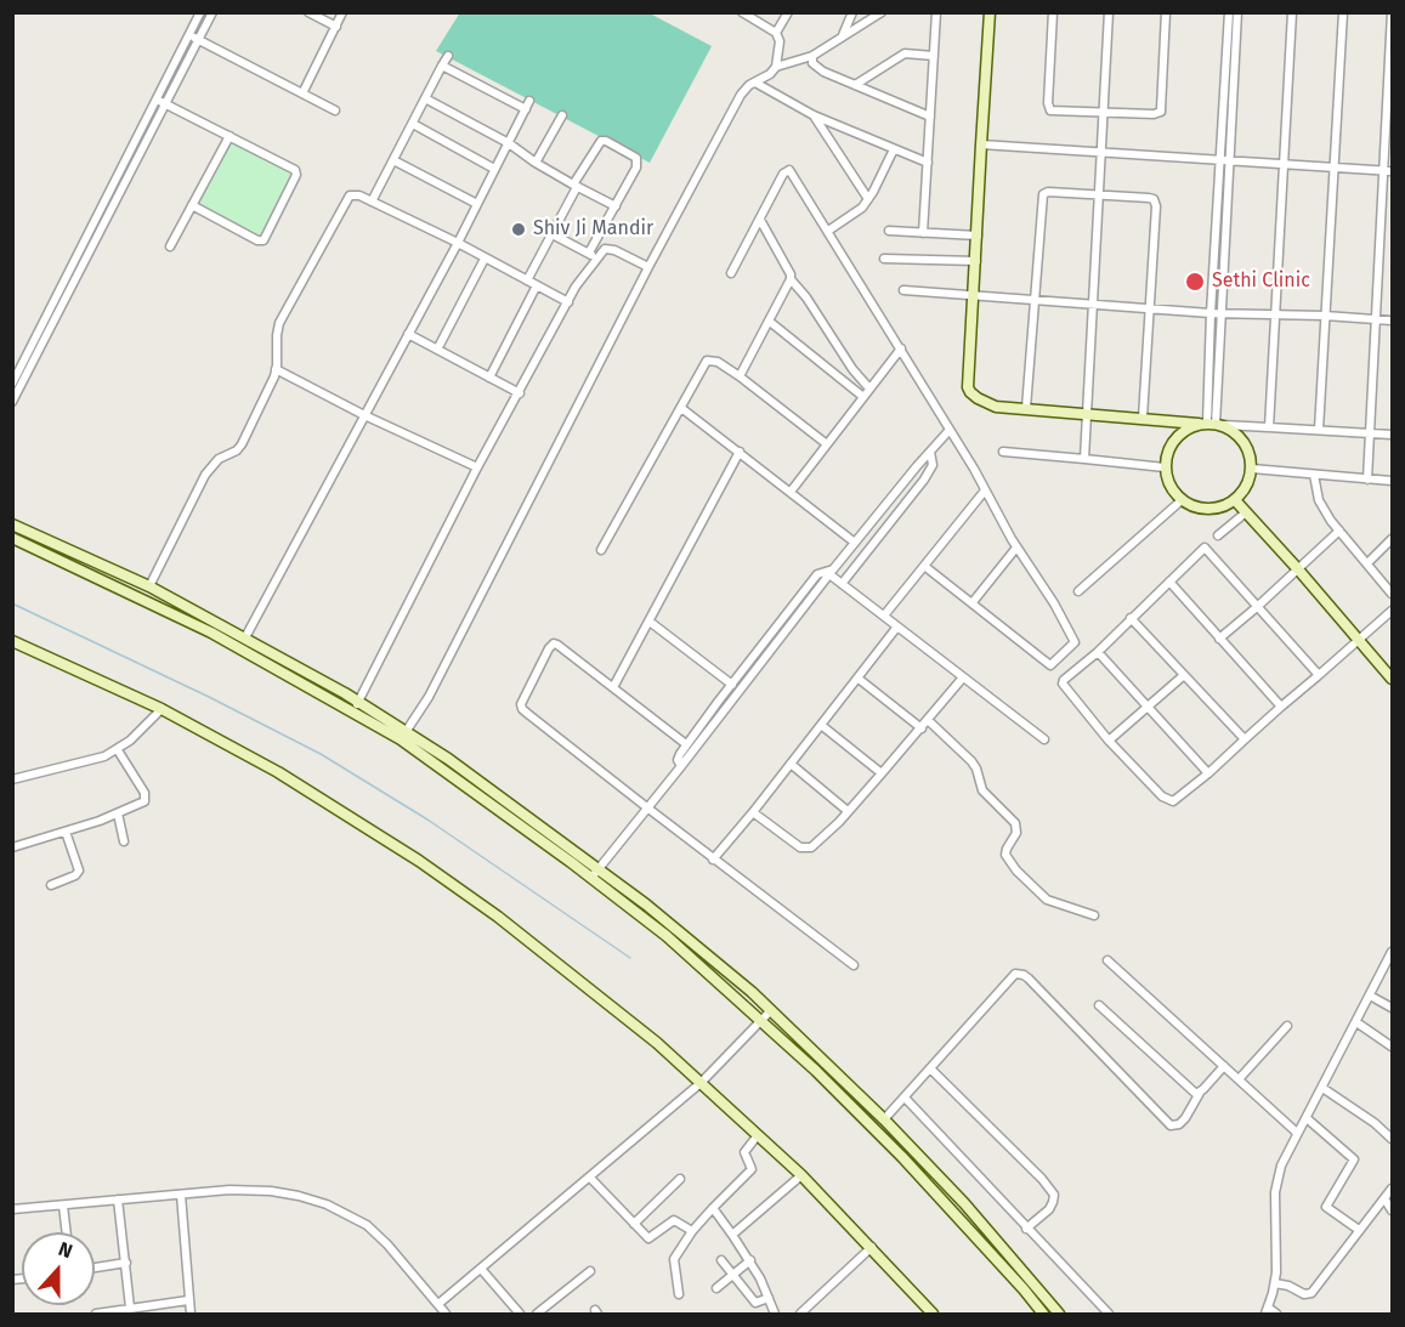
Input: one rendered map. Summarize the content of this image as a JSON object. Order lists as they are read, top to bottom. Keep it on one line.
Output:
{"places":["Shiv Ji Mandir","Sethi Clinic"],"north":"top"}
